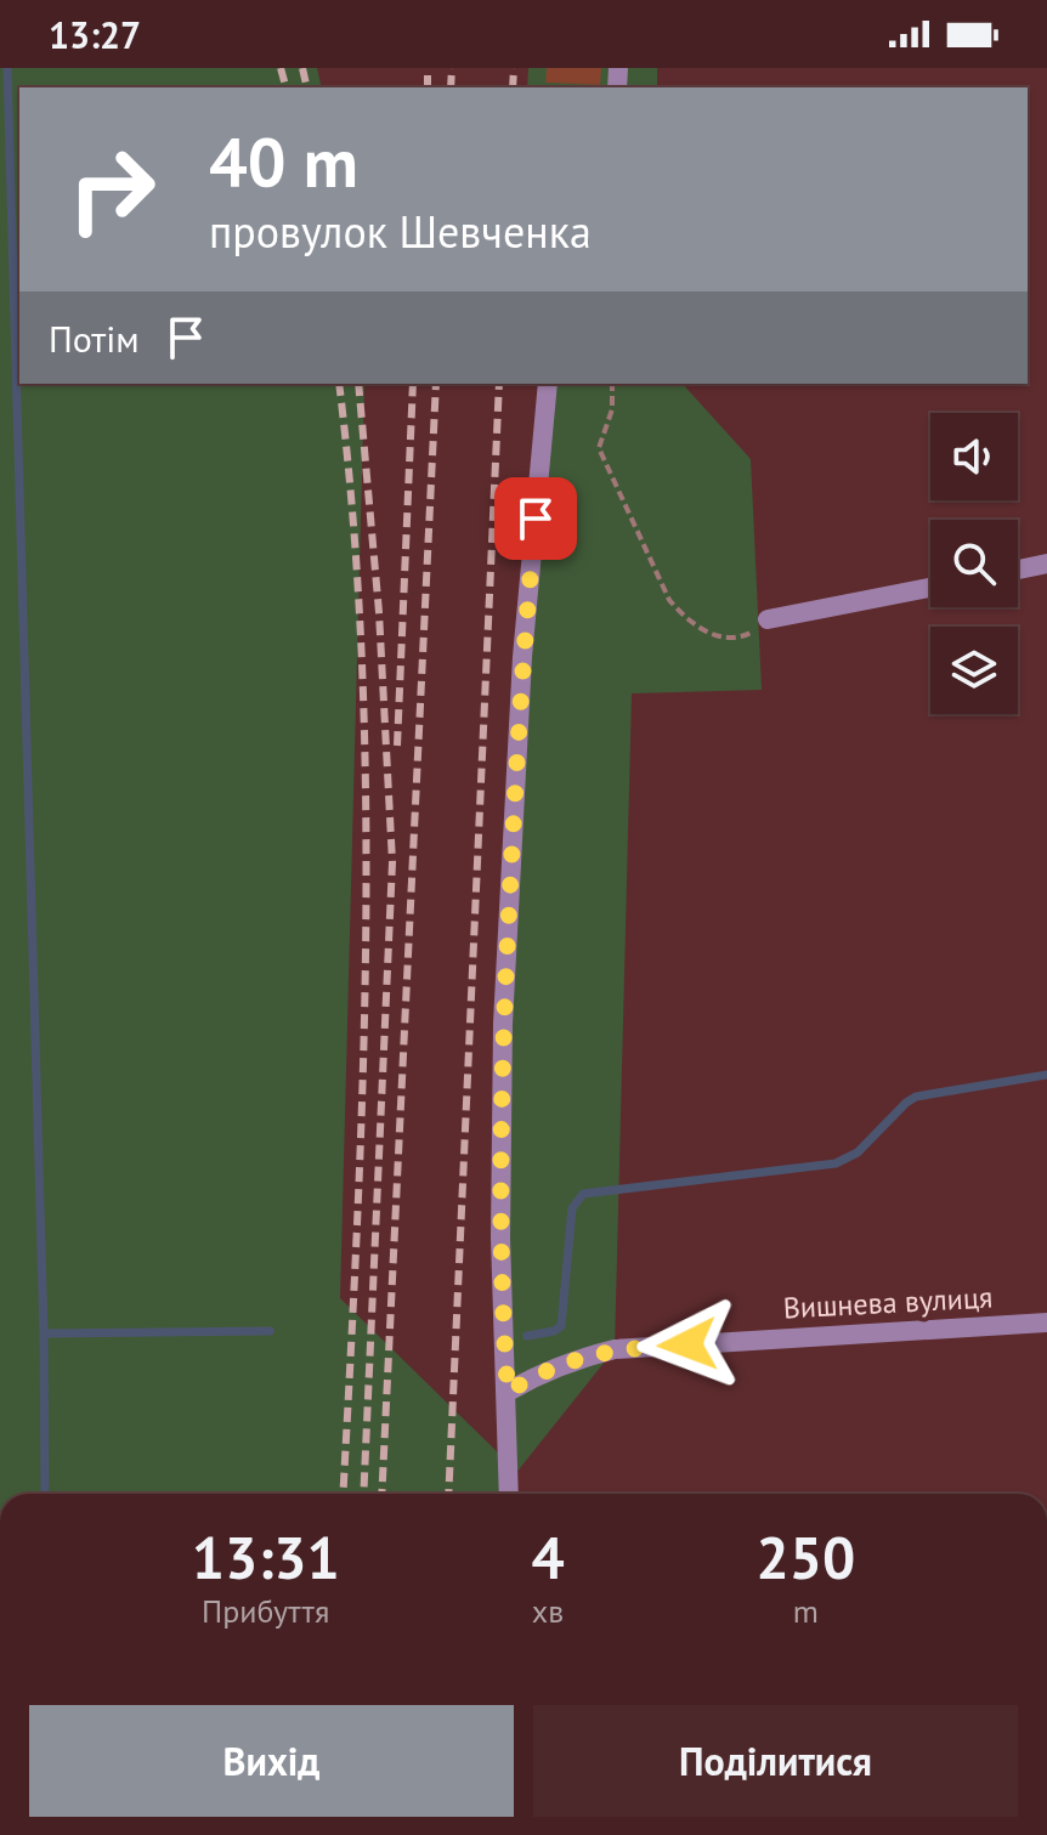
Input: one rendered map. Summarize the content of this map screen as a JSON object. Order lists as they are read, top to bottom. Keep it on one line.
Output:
{"streets":{"street":["Вишнева вулиця"]},"page":{"status":"13:27","turn":["40 m","провулок Шевченка"],"then":"Потім","eta":["13:31","Прибуття","4","хв","250","m"],"buttons":["Вихід","Поділитися"]}}
